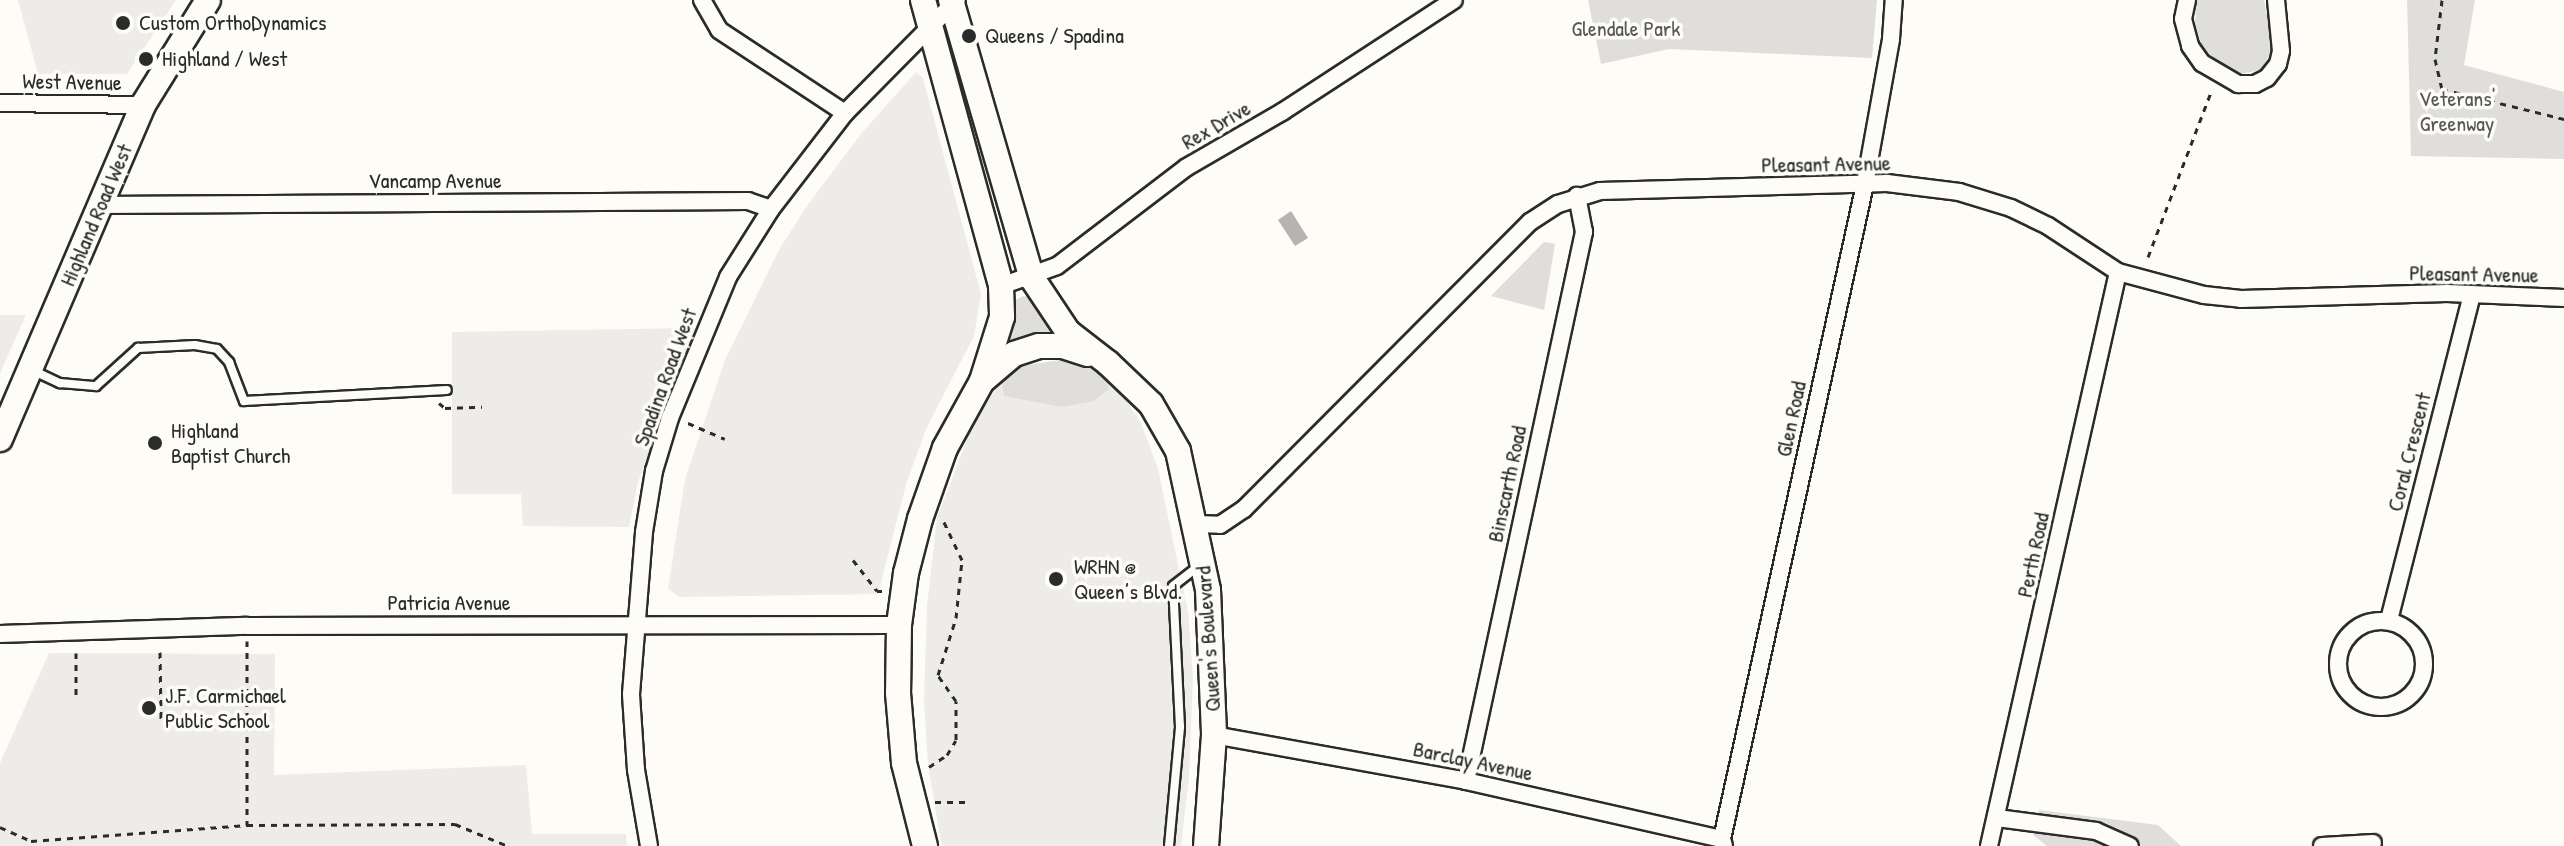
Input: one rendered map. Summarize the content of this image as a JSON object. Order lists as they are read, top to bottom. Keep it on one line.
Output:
{"streets":{"street":["West Avenue","Rex Drive","Pleasant Avenue","Vancamp Avenue","Highland Road West","Spadina Road West","Glen Road","Coral Crescent","Binscarth Road","Perth Road","Patricia Avenue","Queen's Boulevard","Barclay Avenue"]},"crossings":[["West Avenue","Highland Road West"],["Rex Drive","Queen's Boulevard"],["Pleasant Avenue","Glen Road"],["Pleasant Avenue","Coral Crescent"],["Pleasant Avenue","Binscarth Road"],["Pleasant Avenue","Perth Road"],["Pleasant Avenue","Queen's Boulevard"],["Vancamp Avenue","Highland Road West"],["Vancamp Avenue","Spadina Road West"],["Spadina Road West","Patricia Avenue"],["Spadina Road West","Queen's Boulevard"],["Glen Road","Barclay Avenue"],["Binscarth Road","Barclay Avenue"],["Patricia Avenue","Queen's Boulevard"],["Queen's Boulevard","Barclay Avenue"]],"parks":["Glendale Park","Veterans' Greenway"],"places":["Custom OrthoDynamics","Queens / Spadina","Highland / West","Highland Baptist Church","WRHN @ Queen’s Blvd.","J.F. Carmichael Public School"]}
